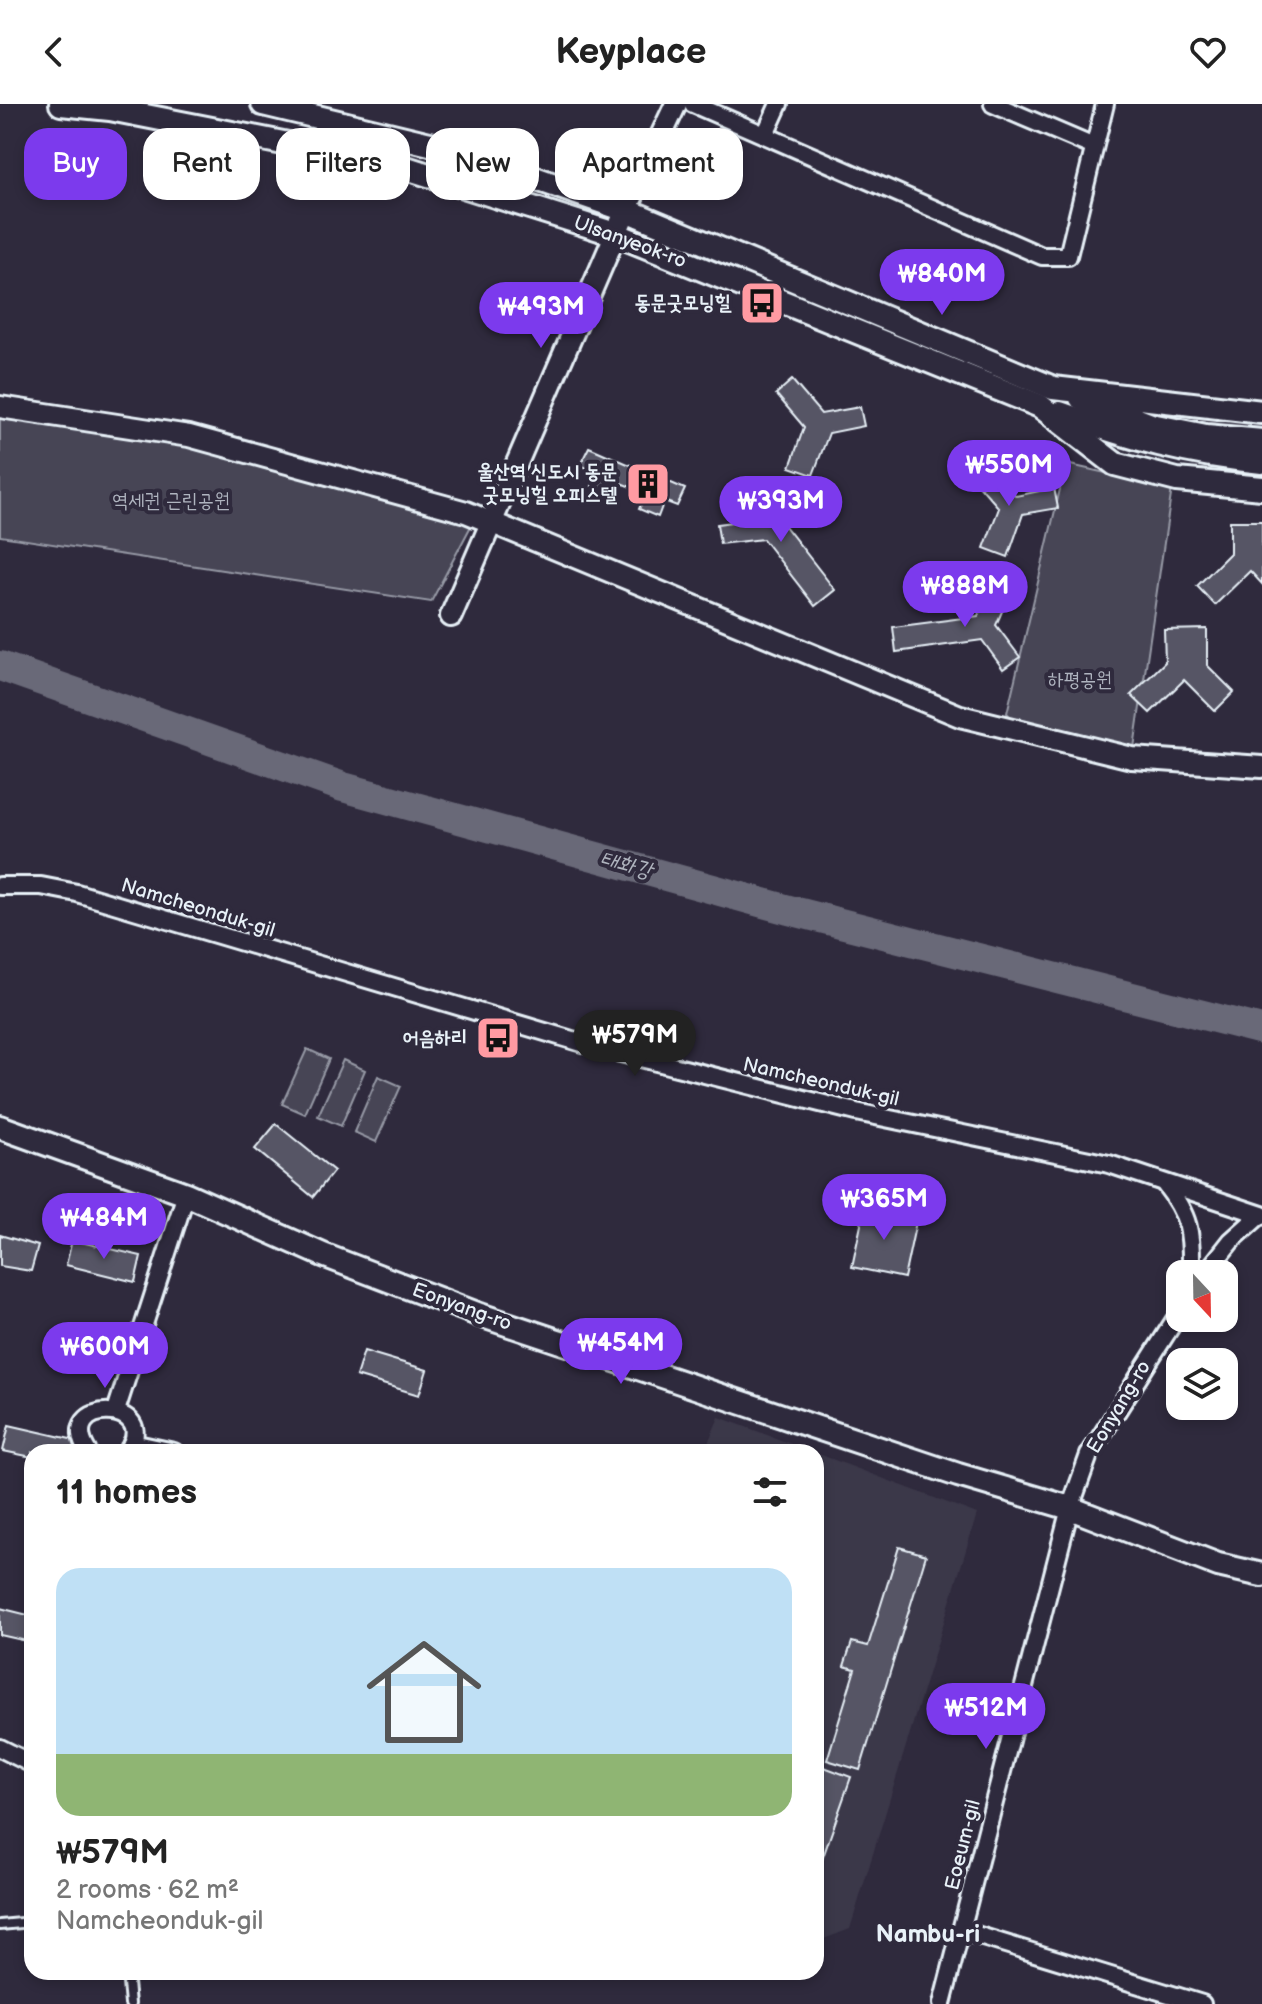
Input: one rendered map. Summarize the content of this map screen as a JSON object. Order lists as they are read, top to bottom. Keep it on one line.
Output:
{"streets":{"main road":["Ulsanyeok-ro","Eonyang-ro"],"street":["Namcheonduk-gil","Eoeum-gil"]},"crossings":[["Eonyang-ro","Eoeum-gil"]],"districts":["Nambu-ri"],"water":["태화강"],"parks":["역세권 근린공원","하평공원"],"places":{"bus stop":["동문굿모닝힐","어음하리"],"building":["울산역 신도시 동문 굿모닝힐 오피스텔"]},"north":"bottom","page":{"header":"Keyplace","chip":["Buy","Rent","Filters","New","Apartment"],"price":["₩840M","₩493M","₩550M","₩393M","₩888M","₩579M","₩365M","₩484M","₩454M","₩600M","₩512M"],"heading":"11 homes","list":[{"name":"₩579M","note":"2 rooms · 62 m² · Namcheonduk-gil"}]}}
